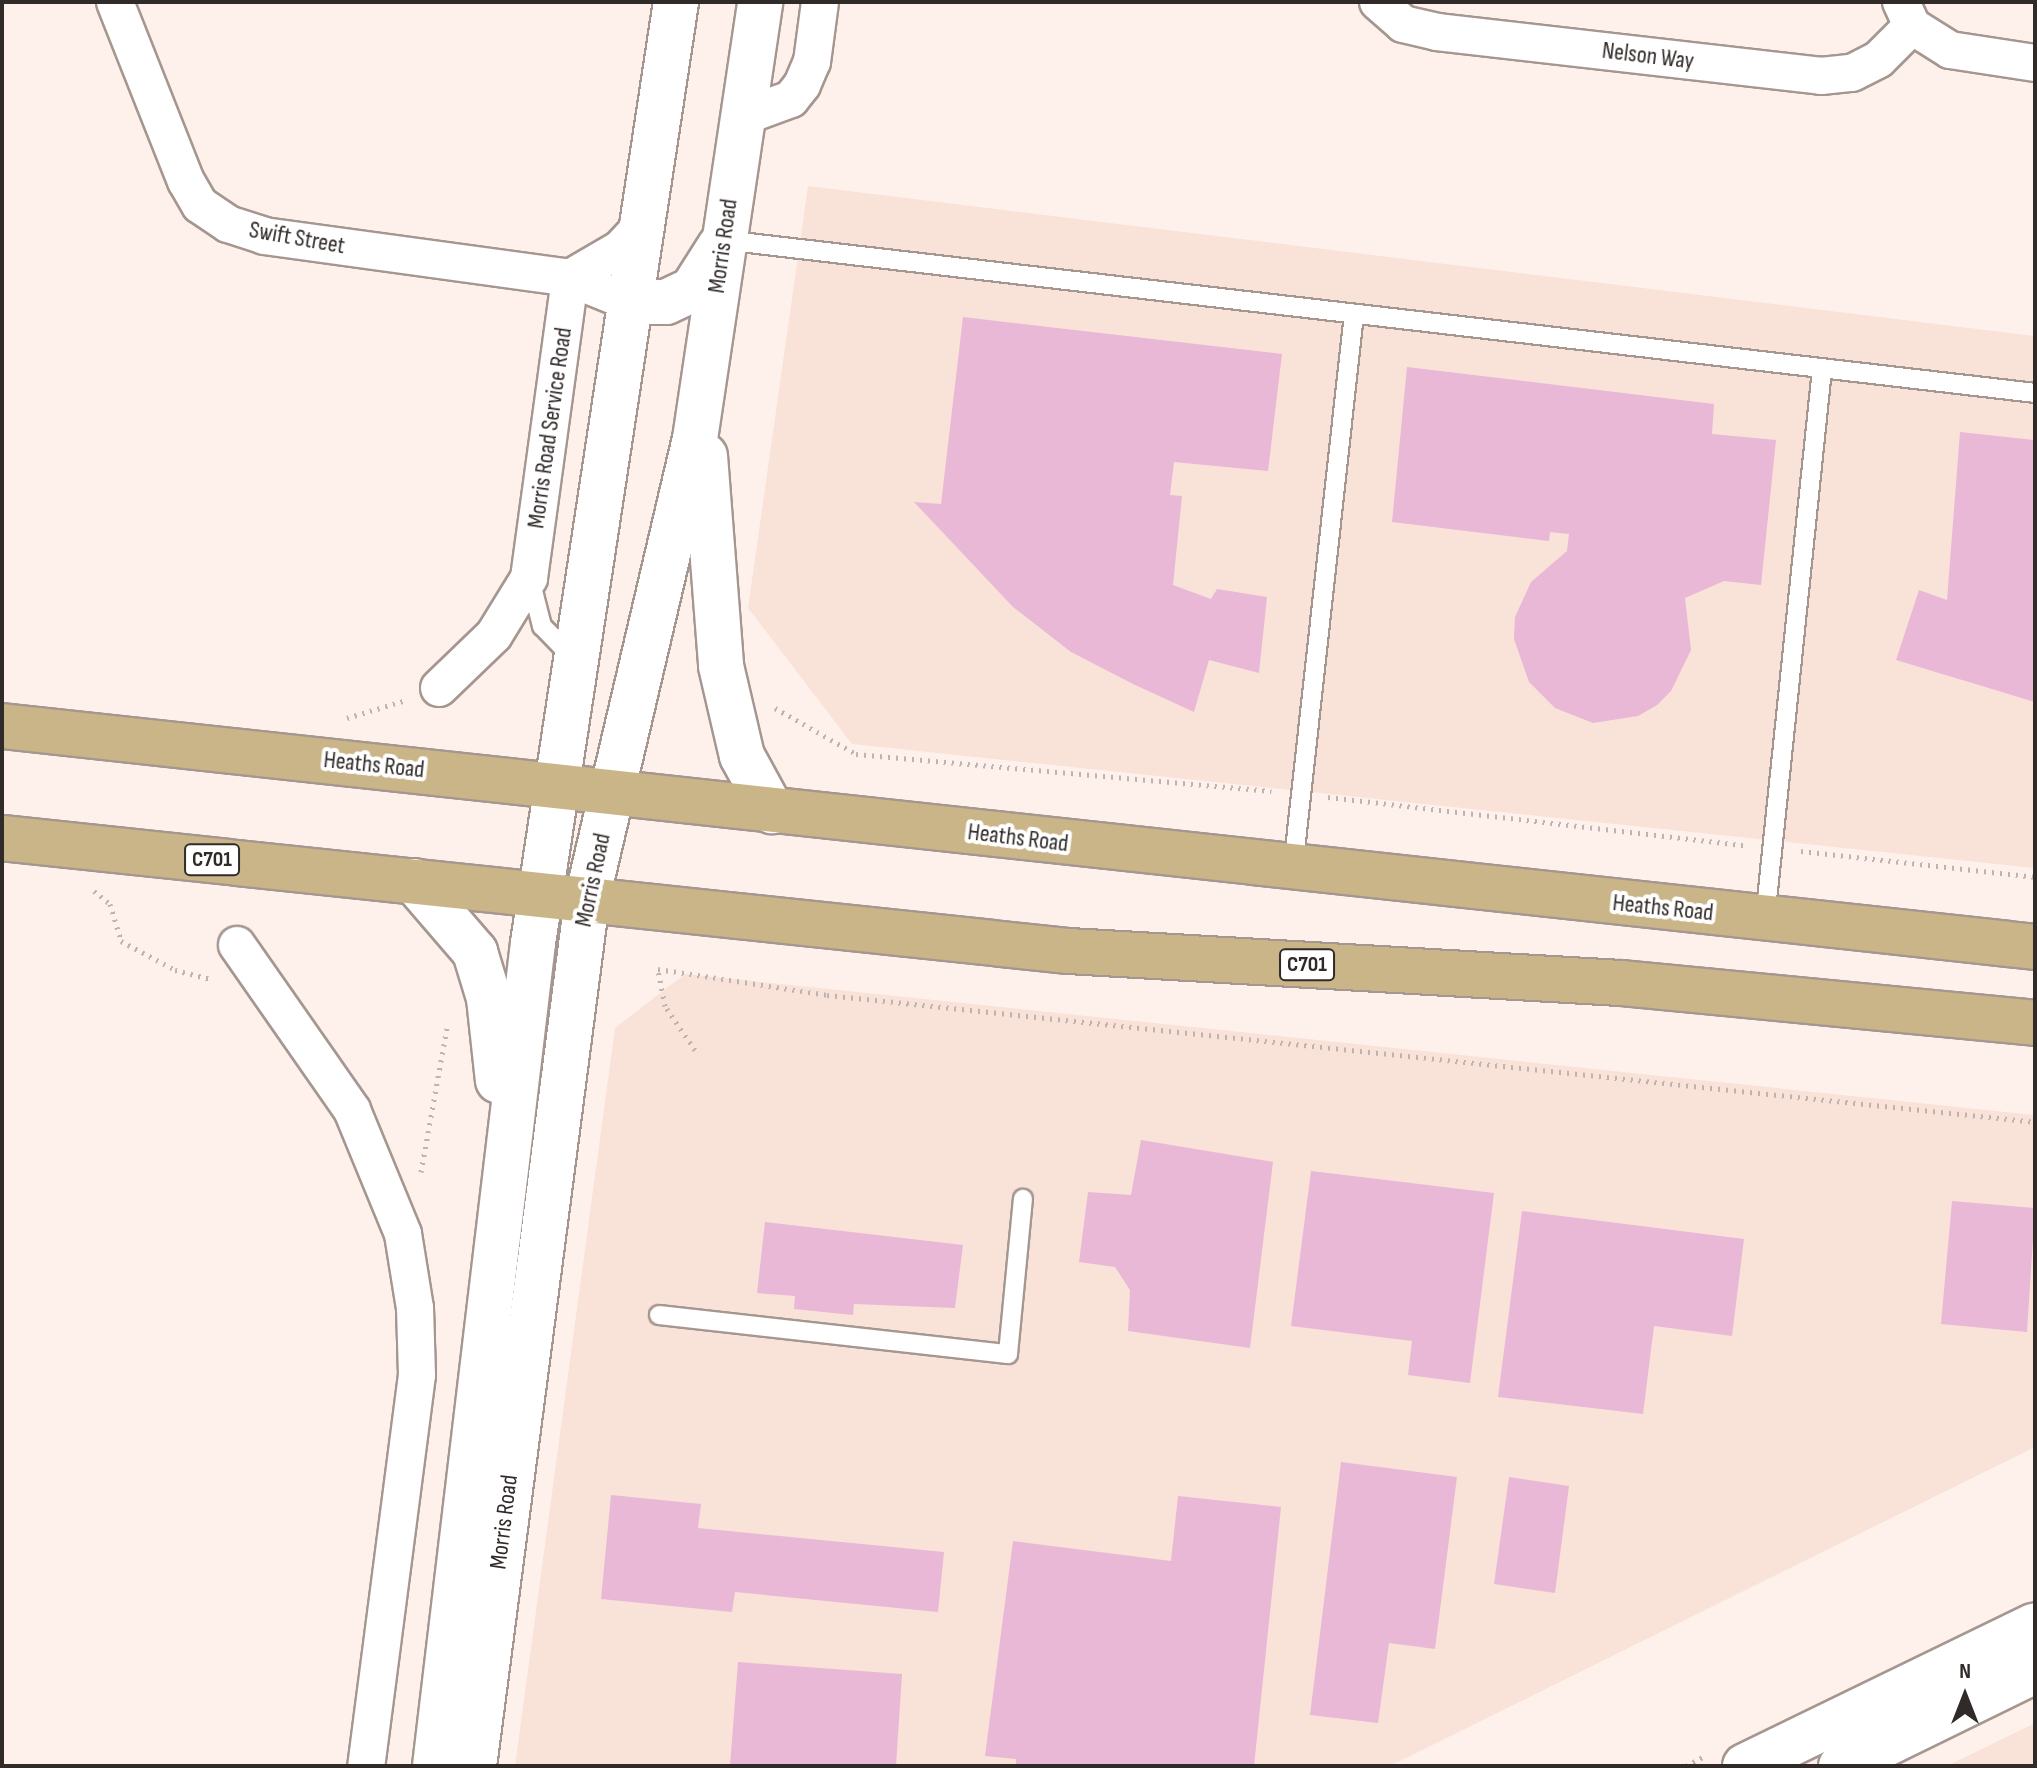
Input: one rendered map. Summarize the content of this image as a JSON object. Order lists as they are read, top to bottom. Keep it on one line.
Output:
{"streets":{"main road":["Heaths Road","C701"],"street":["Nelson Way","Swift Street","Morris Road","Morris Road Service Road"]},"crossings":[["Swift Street","Morris Road"],["Swift Street","Morris Road Service Road"],["Morris Road","Morris Road Service Road"],["Morris Road","Heaths Road"],["Morris Road","C701"]],"north":"top"}
